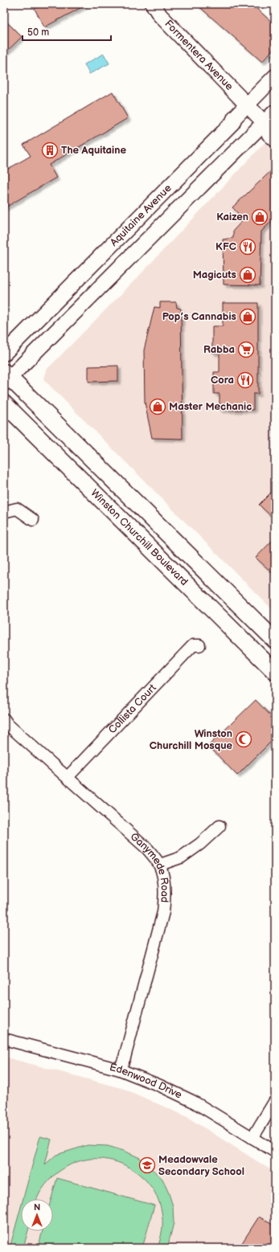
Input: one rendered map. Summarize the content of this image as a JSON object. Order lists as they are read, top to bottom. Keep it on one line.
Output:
{"streets":{"main road":["Winston Churchill Boulevard"],"street":["Formentera Avenue","Aquitaine Avenue","Collista Court","Ganymede Road","Edenwood Drive"]},"crossings":[["Formentera Avenue","Aquitaine Avenue"],["Collista Court","Ganymede Road"],["Ganymede Road","Edenwood Drive"]],"places":{"building":["The Aquitaine"],"shop":["Kaizen","Magicuts","Pop’s Cannabis","Master Mechanic"],"restaurant":["KFC","Cora"],"supermarket":["Rabba"],"mosque":["Winston Churchill Mosque"],"school or university":["Meadowvale Secondary School"]},"scale_bar":"50 m","north":"top"}
